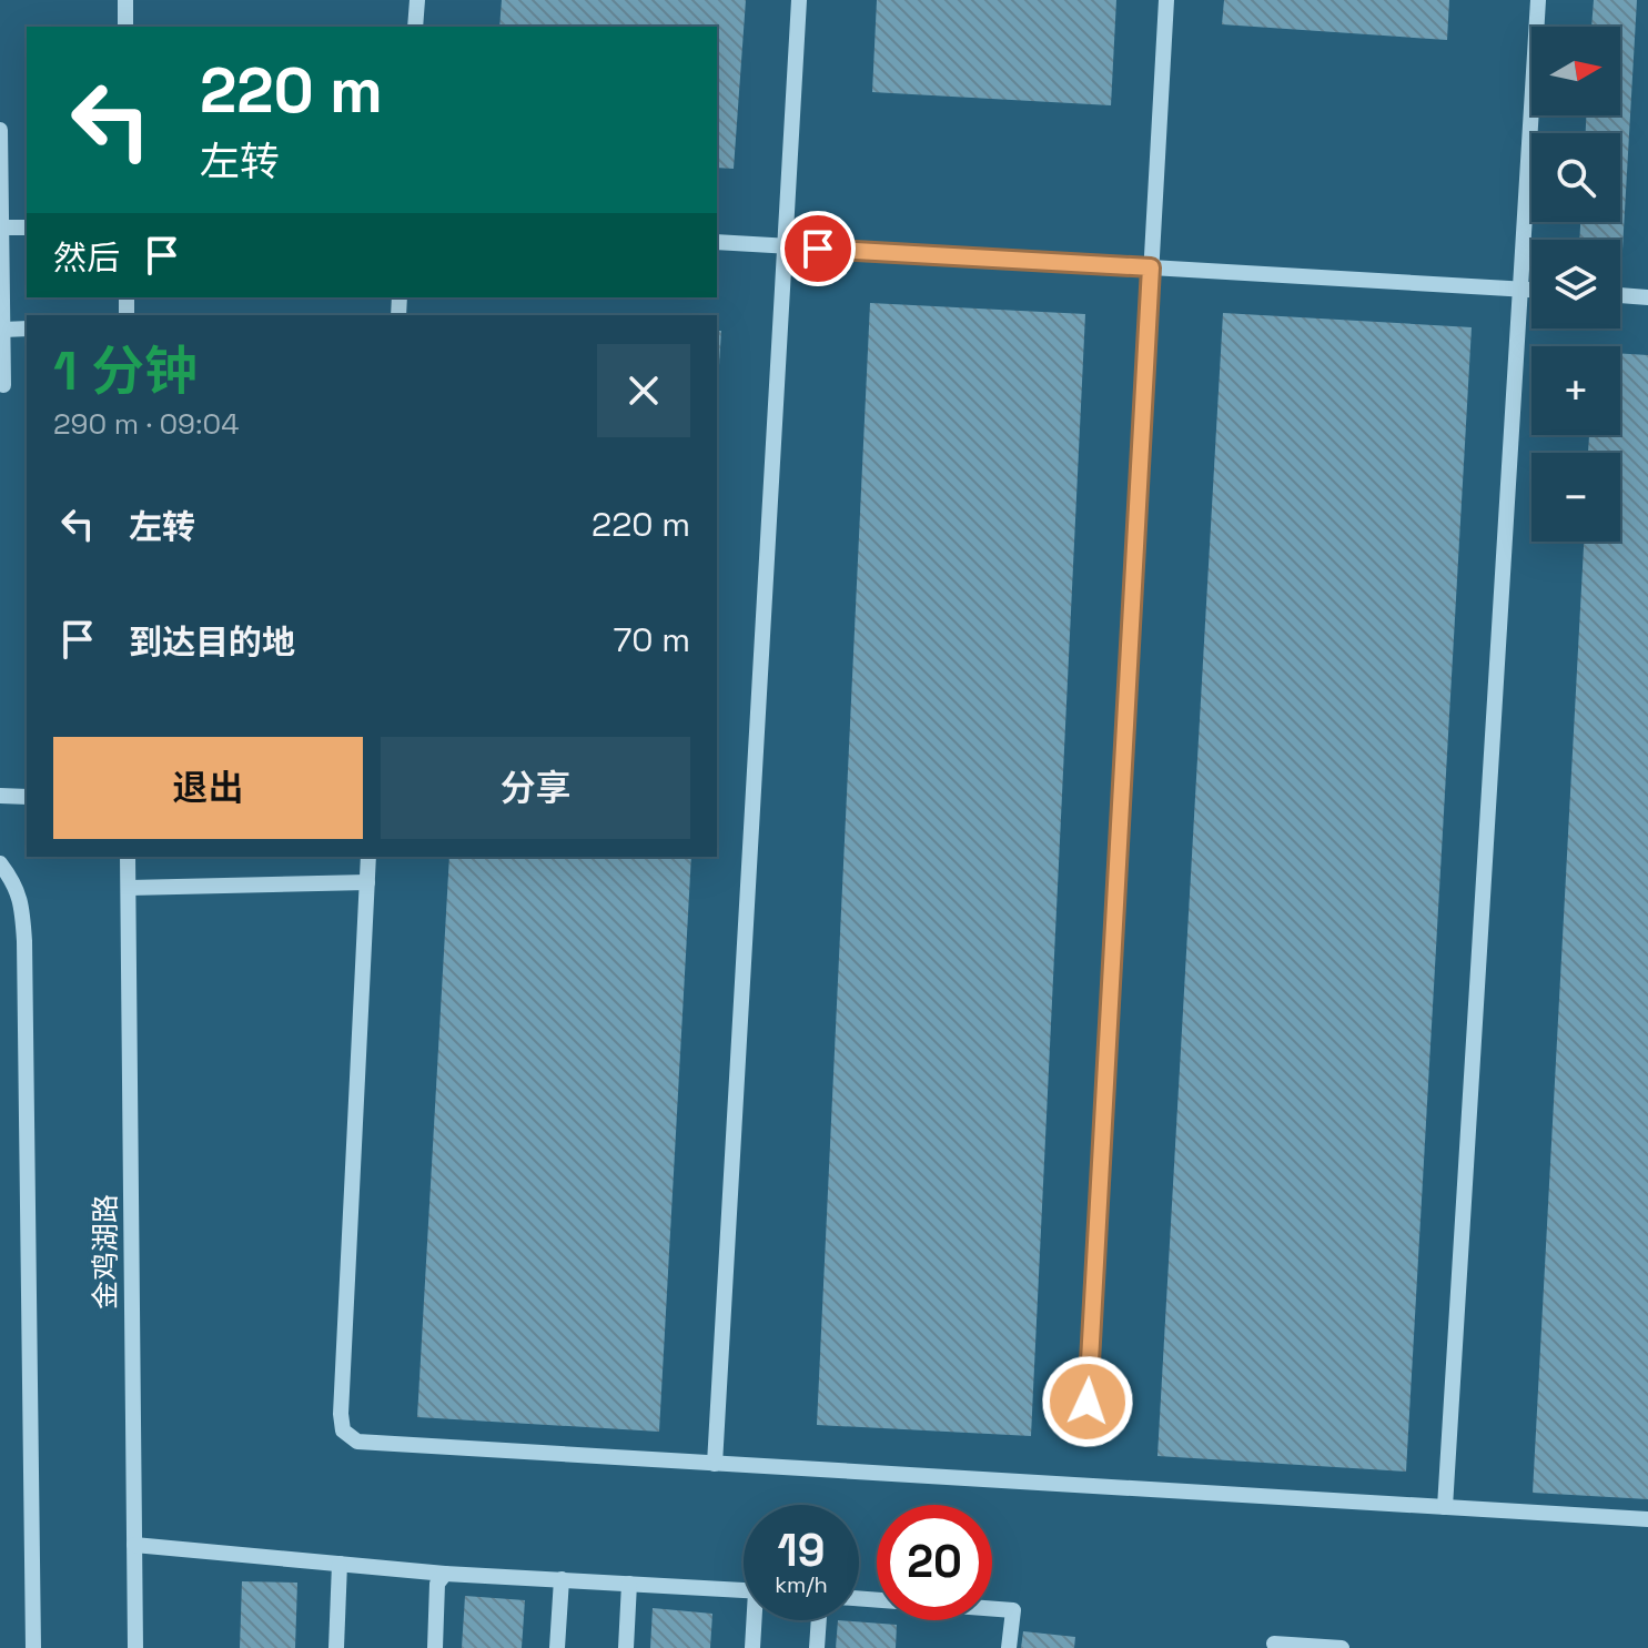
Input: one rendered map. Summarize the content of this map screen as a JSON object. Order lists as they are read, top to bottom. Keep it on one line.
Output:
{"streets":{"street":["金鸡湖路"]},"north":"right","page":{"map_buttons":["+","−"],"turn":["220 m","左转"],"then":"然后","heading":["1 分钟","290 m · 09:04"],"list":[{"name":"左转","value":"220 m"},{"name":"到达目的地","value":"70 m"}],"buttons":["退出","分享"],"speed":"19 km/h","limit":"20"}}
